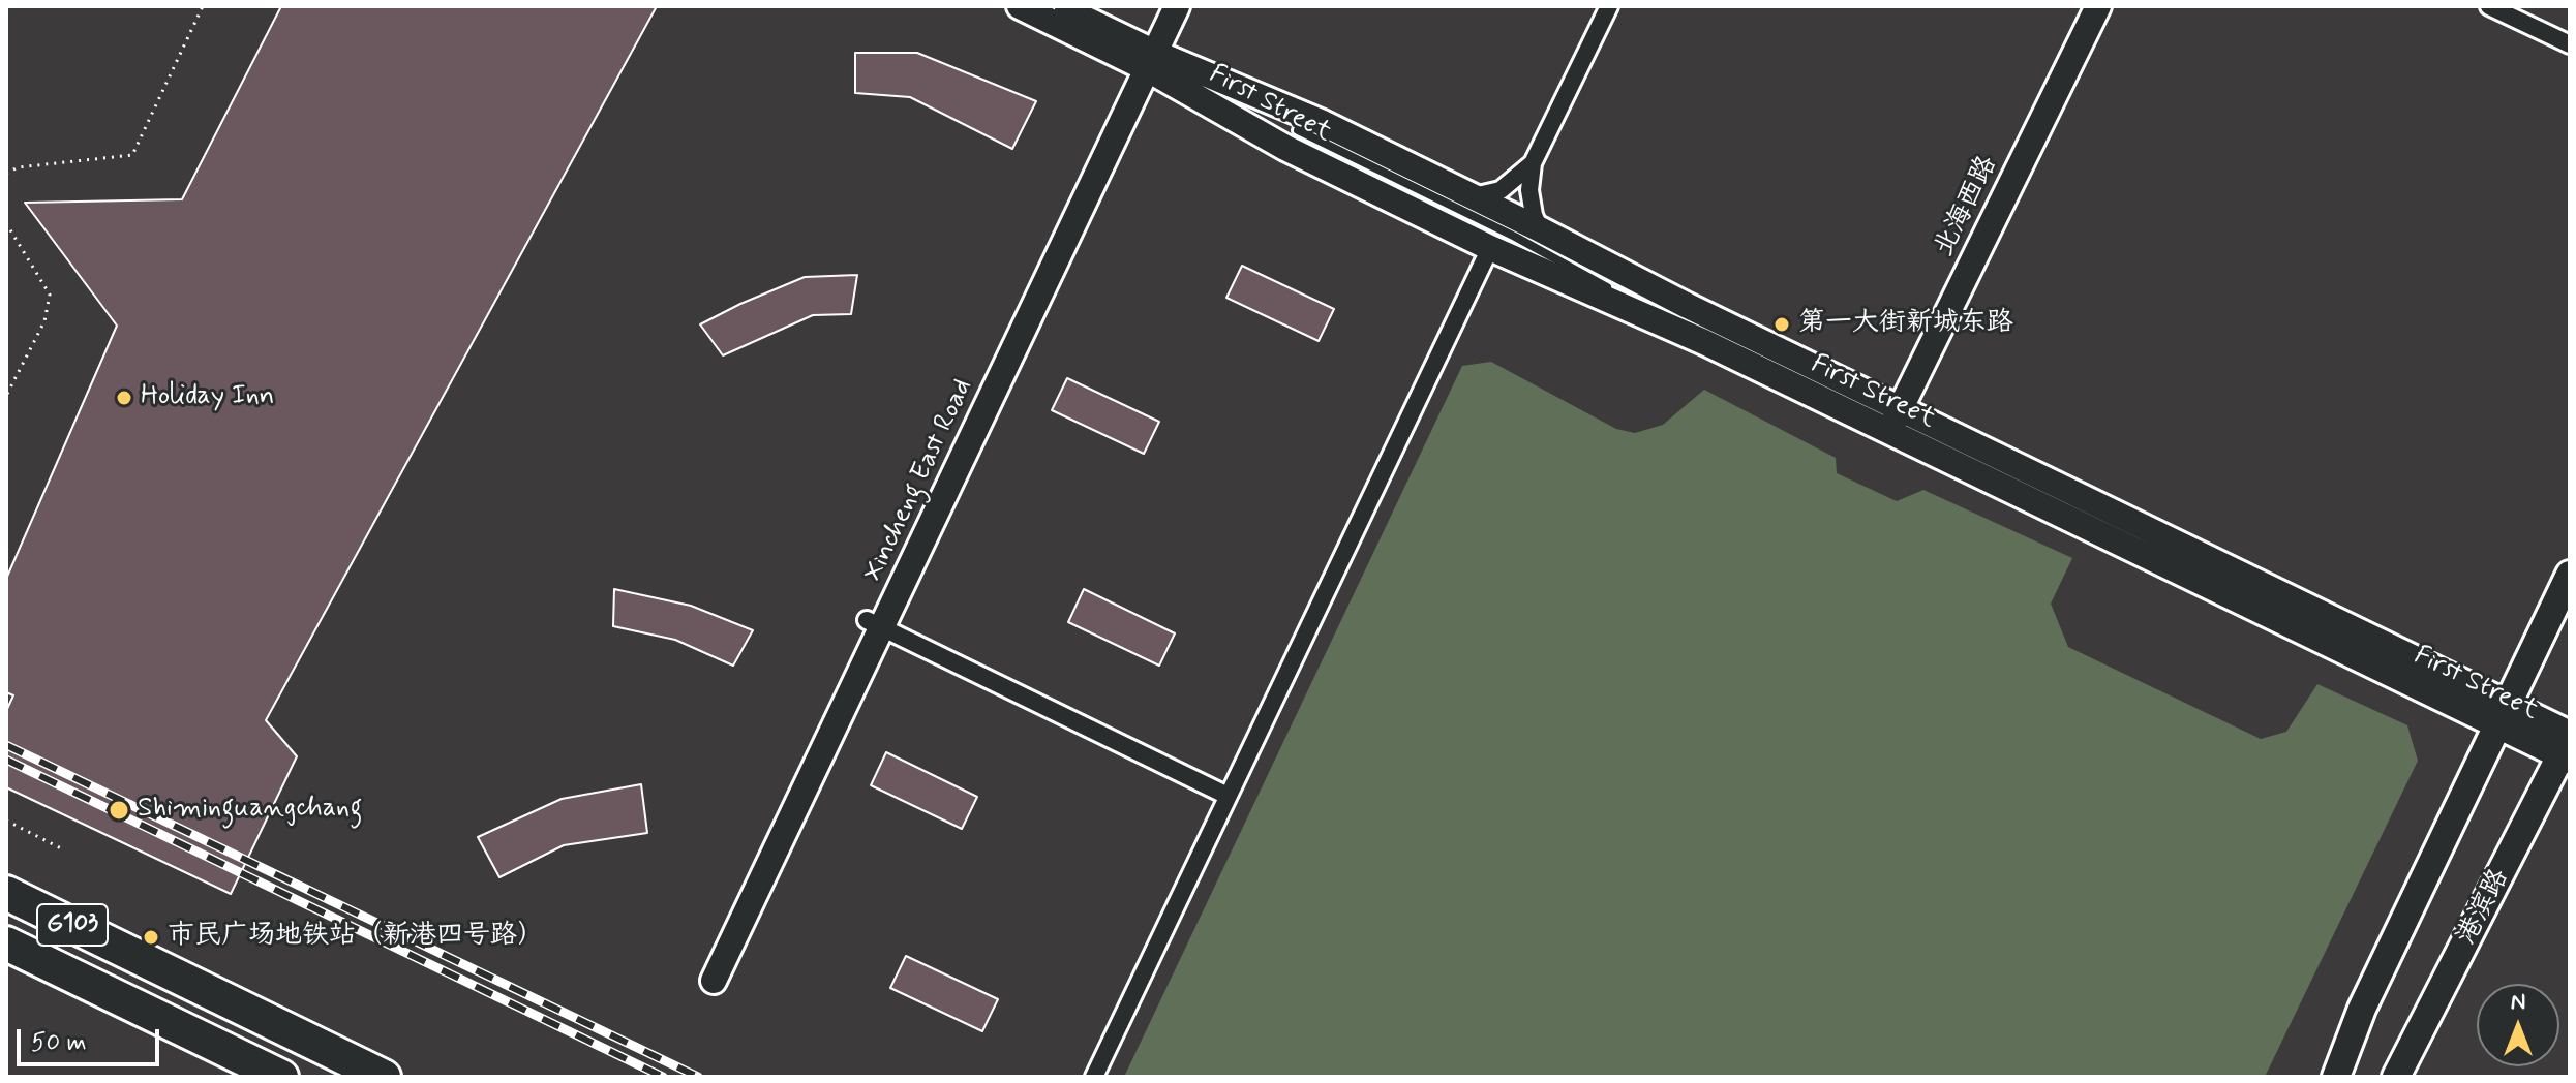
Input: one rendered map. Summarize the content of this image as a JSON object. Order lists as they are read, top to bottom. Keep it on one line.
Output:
{"streets":{"highway":["G103"],"main road":["First Street","北海西路","Xincheng East Road","港滨路"]},"crossings":[["First Street","北海西路"],["First Street","Xincheng East Road"],["First Street","港滨路"]],"places":["第一大街新城东路","Holiday Inn","Shiminguangchang","市民广场地铁站（新港四号路）"],"scale_bar":"50 m","north":"top"}
